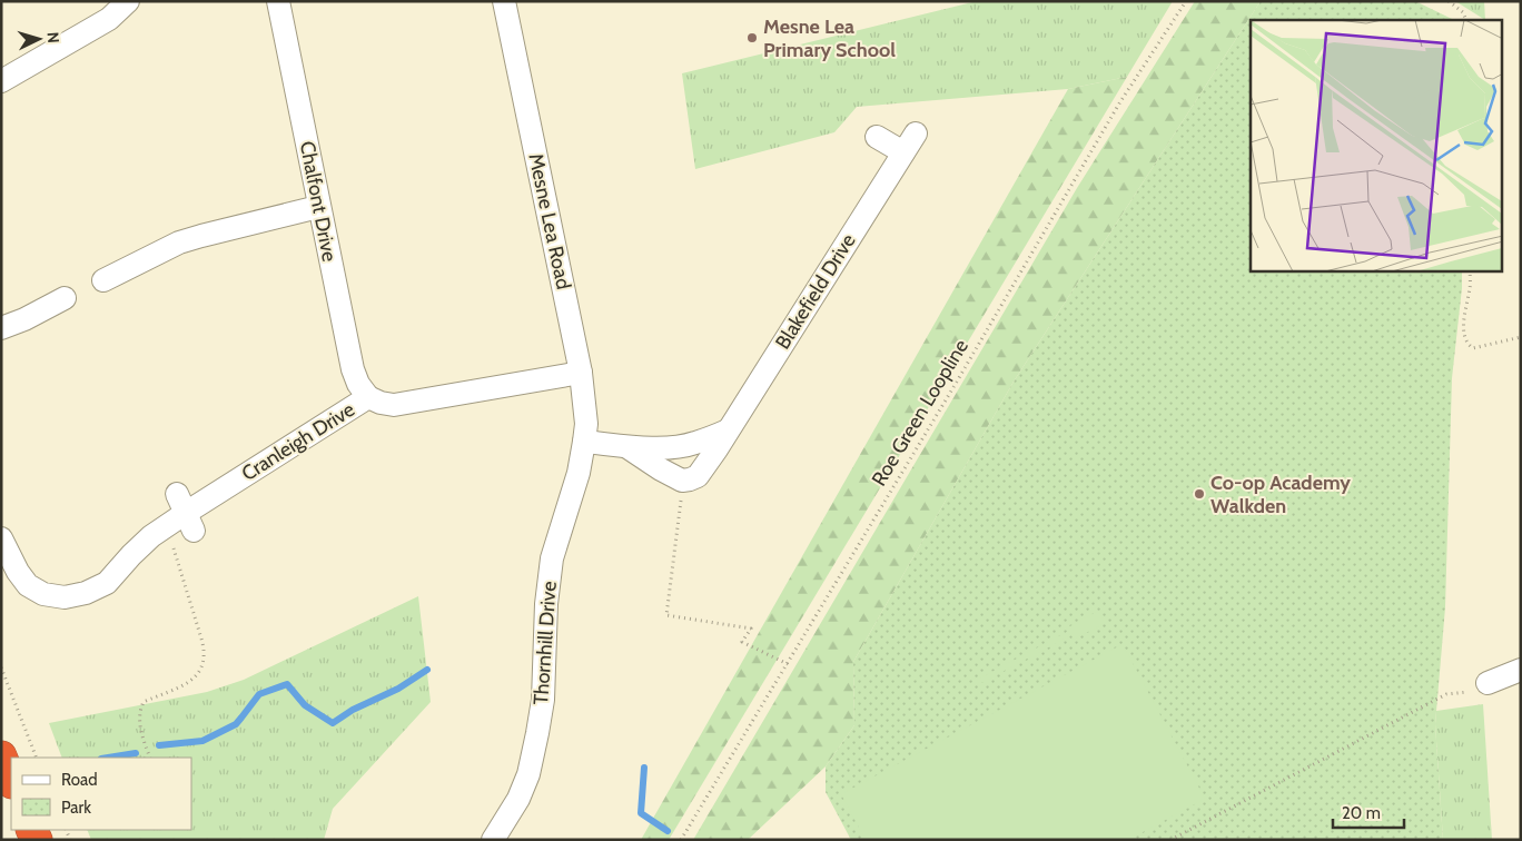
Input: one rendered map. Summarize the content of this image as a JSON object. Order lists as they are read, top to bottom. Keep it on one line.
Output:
{"streets":{"street":["Chalfont Drive","Mesne Lea Road","Blakefield Drive","Cranleigh Drive","Thornhill Drive"],"path":["Roe Green Loopline"]},"crossings":[["Chalfont Drive","Cranleigh Drive"],["Mesne Lea Road","Cranleigh Drive"],["Mesne Lea Road","Thornhill Drive"]],"places":["Mesne Lea Primary School","Co-op Academy Walkden"],"legend":["Road","Park"],"scale_bar":"20 m","north":"right"}
